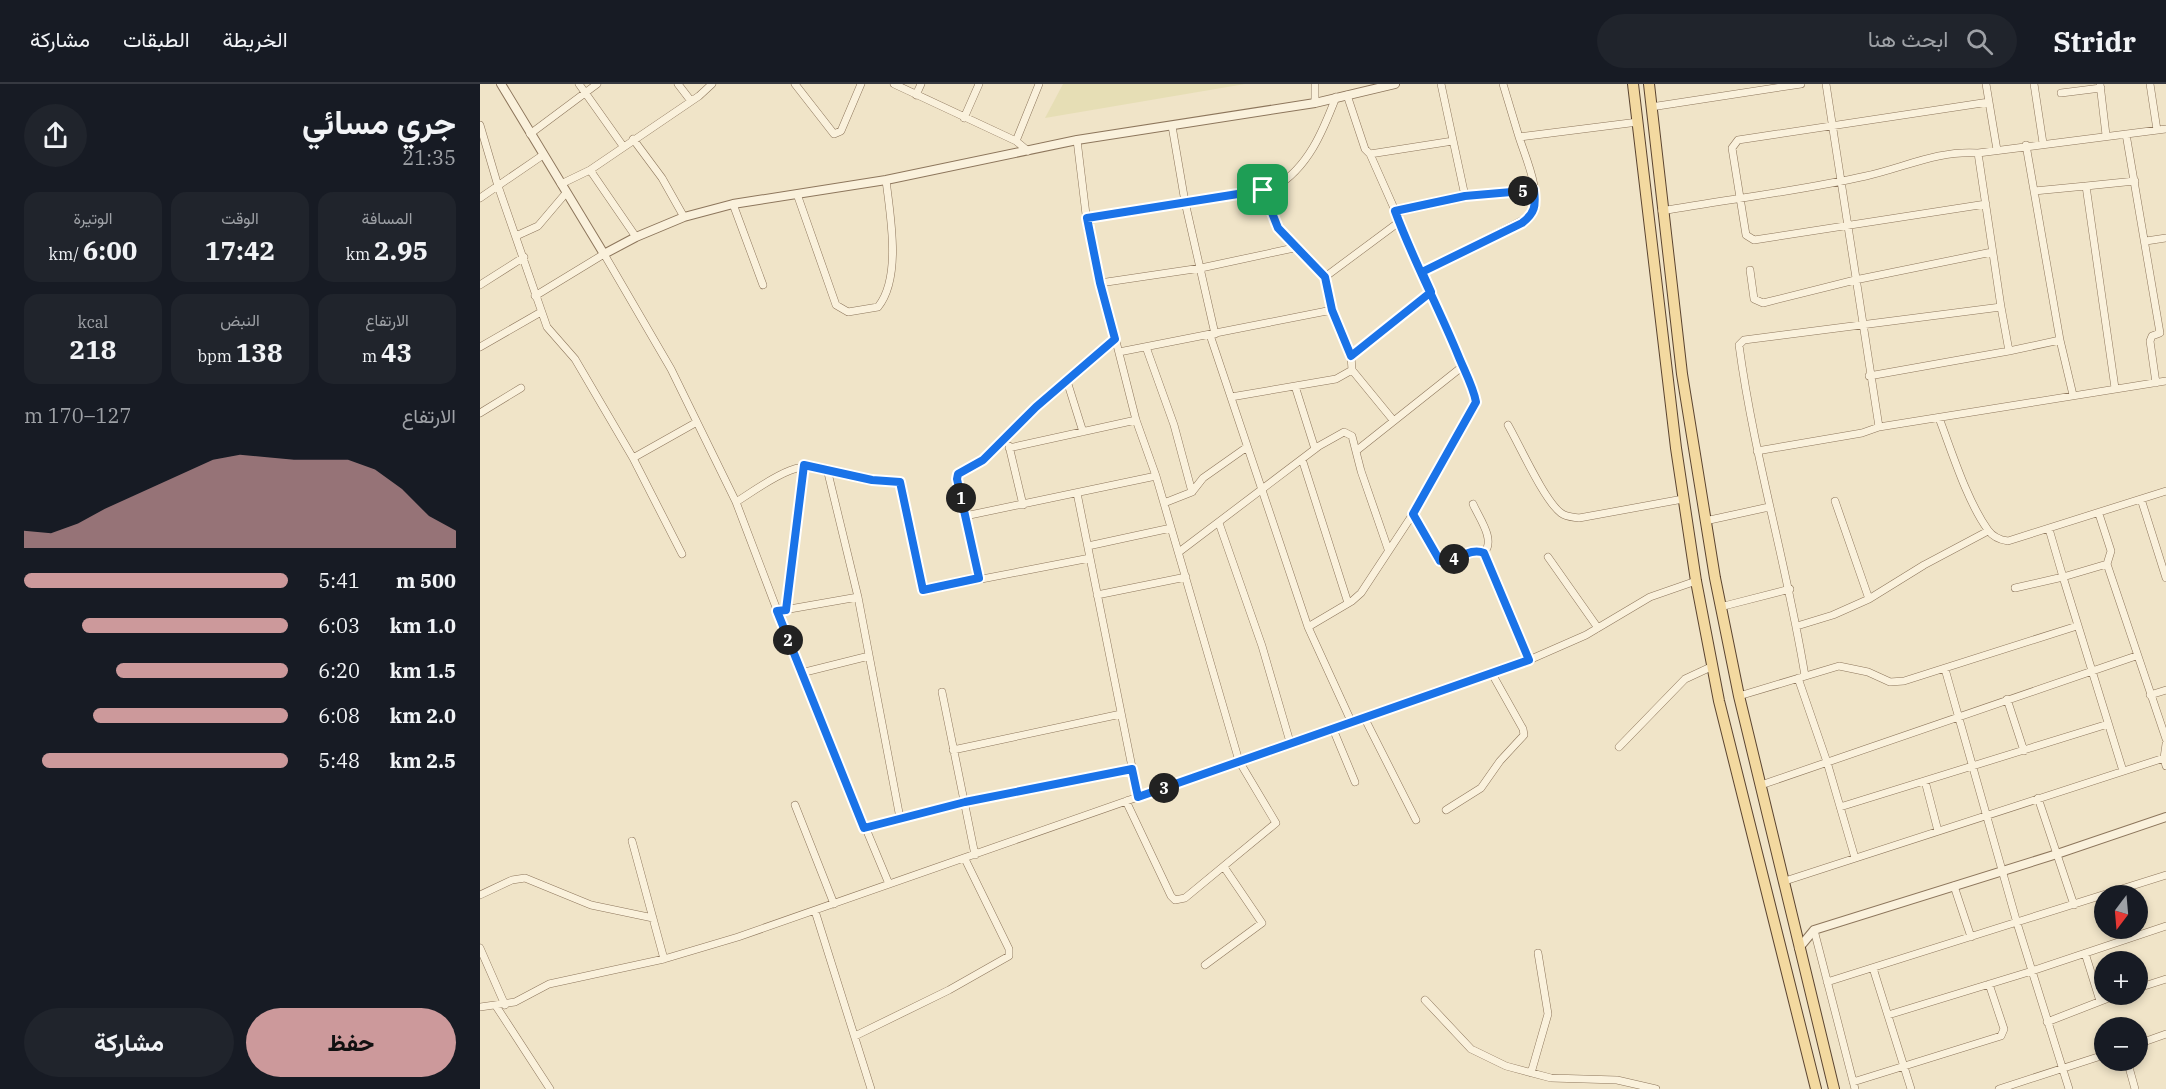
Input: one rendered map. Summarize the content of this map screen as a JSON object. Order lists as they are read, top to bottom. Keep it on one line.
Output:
{"north":"bottom","page":{"header":"Stridr","search":"ابحث هنا","nav":["الخريطة","الطبقات","مشاركة"],"heading":["جري مسائي","21:35"],"pins":["5","1","4","2","3"],"stats":[["المسافة","2.95 km"],["الوقت","17:42"],["الوتيرة","6:00 /km"],["الارتفاع","43 m"],["النبض","138 bpm"],["kcal","218"]],"chart":["الارتفاع","127–170 m"],"list":[{"name":"500 m","note":"5:41"},{"name":"1.0 km","note":"6:03"},{"name":"1.5 km","note":"6:20"},{"name":"2.0 km","note":"6:08"},{"name":"2.5 km","note":"5:48"}],"map_buttons":["+","−"],"buttons":["حفظ","مشاركة"]}}
